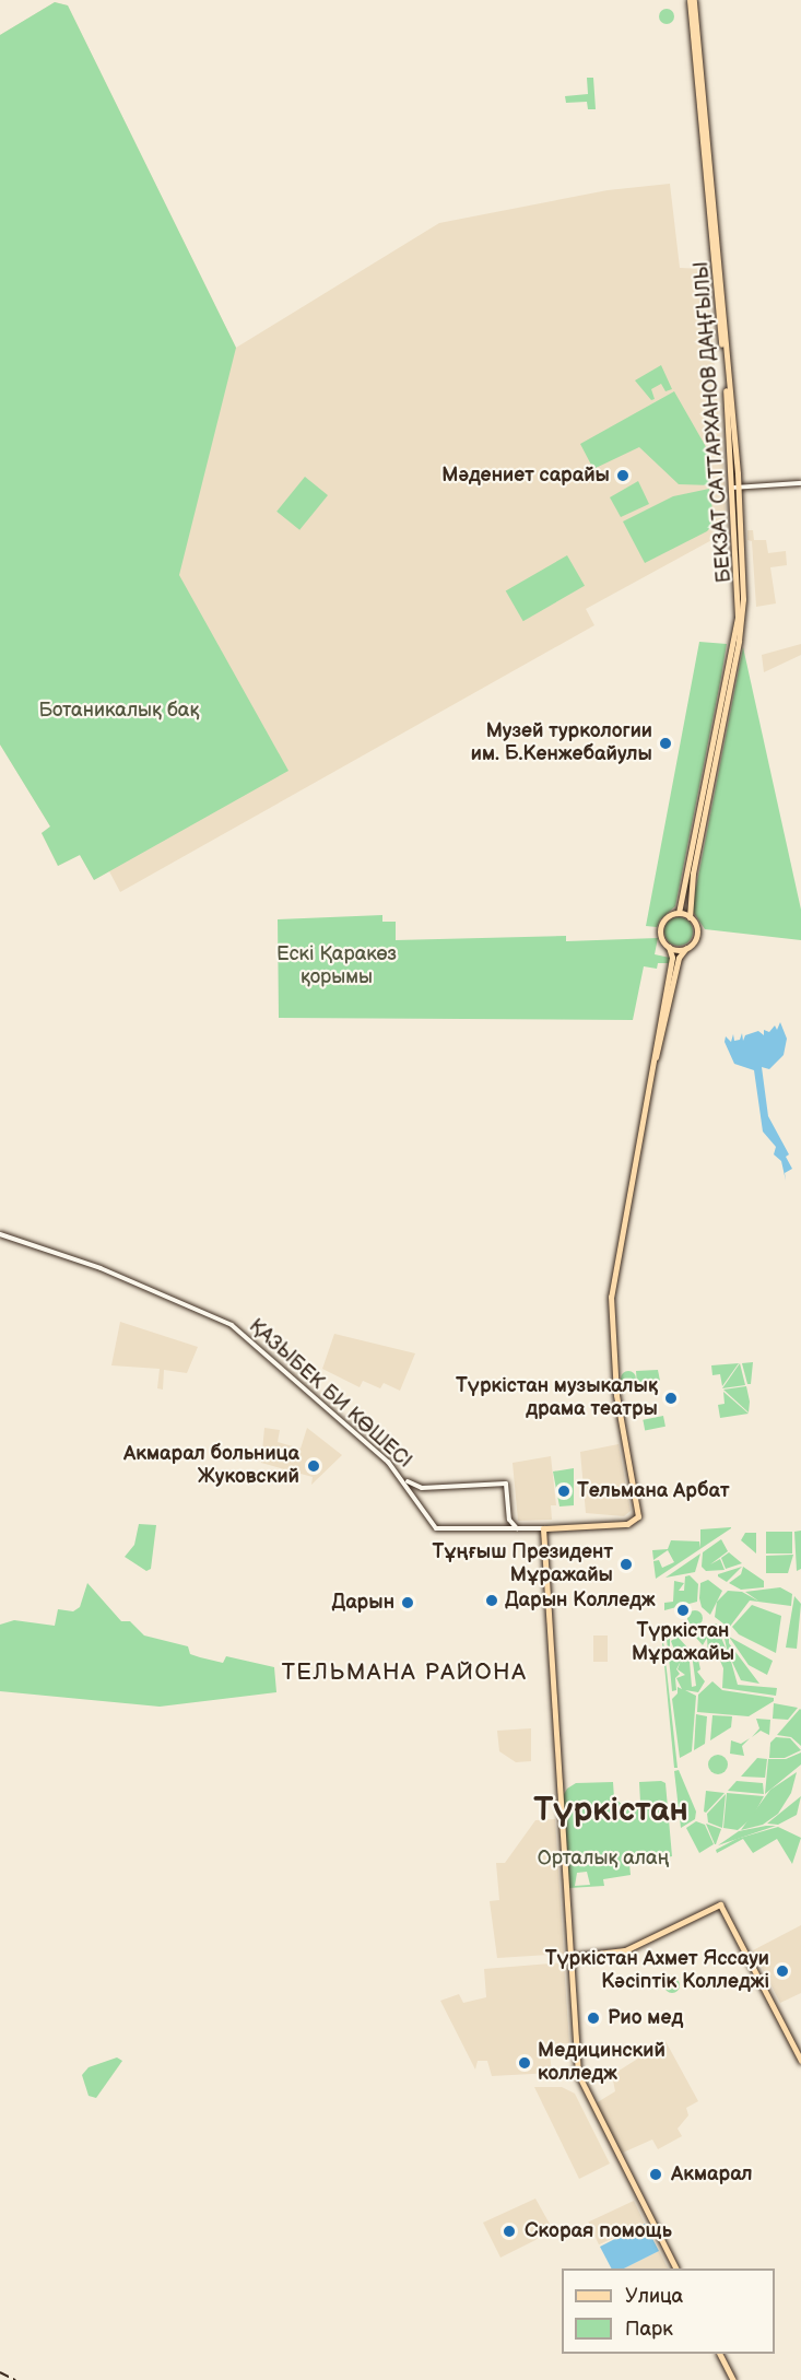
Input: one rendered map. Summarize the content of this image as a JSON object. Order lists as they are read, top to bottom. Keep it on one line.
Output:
{"streets":{"main road":["БЕКЗАТ САТТАРХАНОВ ДАҢҒЫЛЫ","ҚАЗЫБЕК БИ КӨШЕСІ"]},"districts":["ТЕЛЬМАНА РАЙОНА","Түркістан"],"parks":["Ботаникалық бақ","Ескі Қаракөз қорымы","Орталық алаң"],"places":["Мәдениет сарайы","Музей туркологии им. Б.Кенжебайулы","Түркістан музыкалық драма театры","Акмарал больница Жуковский","Тельмана Арбат","Тұңғыш Президент Мұражайы","Дарын Колледж","Дарын","Түркістан Мұражайы","Түркістан Ахмет Яссауи Кәсіптік Колледжі","Рио мед","Медицинский колледж","Акмарал","Скорая помощь"],"legend":["Улица","Парк"]}
